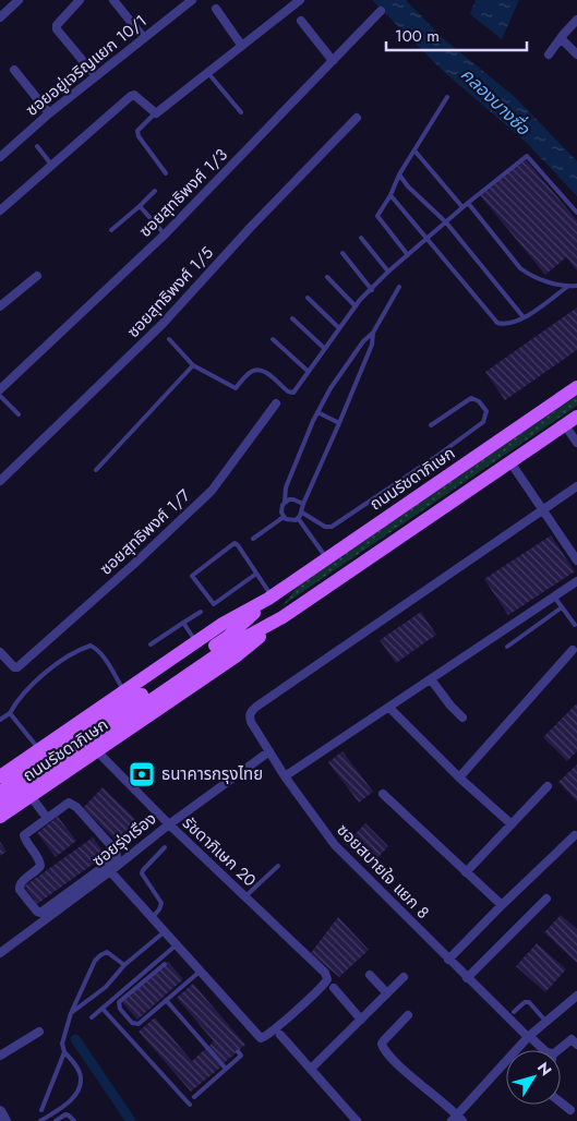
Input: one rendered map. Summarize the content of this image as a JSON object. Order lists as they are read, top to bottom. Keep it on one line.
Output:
{"streets":{"main road":["ถนนรัชดาภิเษก"],"street":["ซอยอยู่เจริญแยก 10/1","ซอยสุทธิพงศ์ 1/3","ซอยสุทธิพงศ์ 1/5","ซอยสุทธิพงศ์ 1/7","ซอยรุ่งเรือง","รัชดาภิเษก 20","ซอยสบายใจ แยก 8"]},"crossings":[["ถนนรัชดาภิเษก","รัชดาภิเษก 20"],["ซอยรุ่งเรือง","รัชดาภิเษก 20"],["ซอยรุ่งเรือง","ซอยสบายใจ แยก 8"]],"water":["คลองบางซื่อ"],"places":{"bank":["ธนาคารกรุงไทย"]},"scale_bar":"100 m","north":"top right"}
